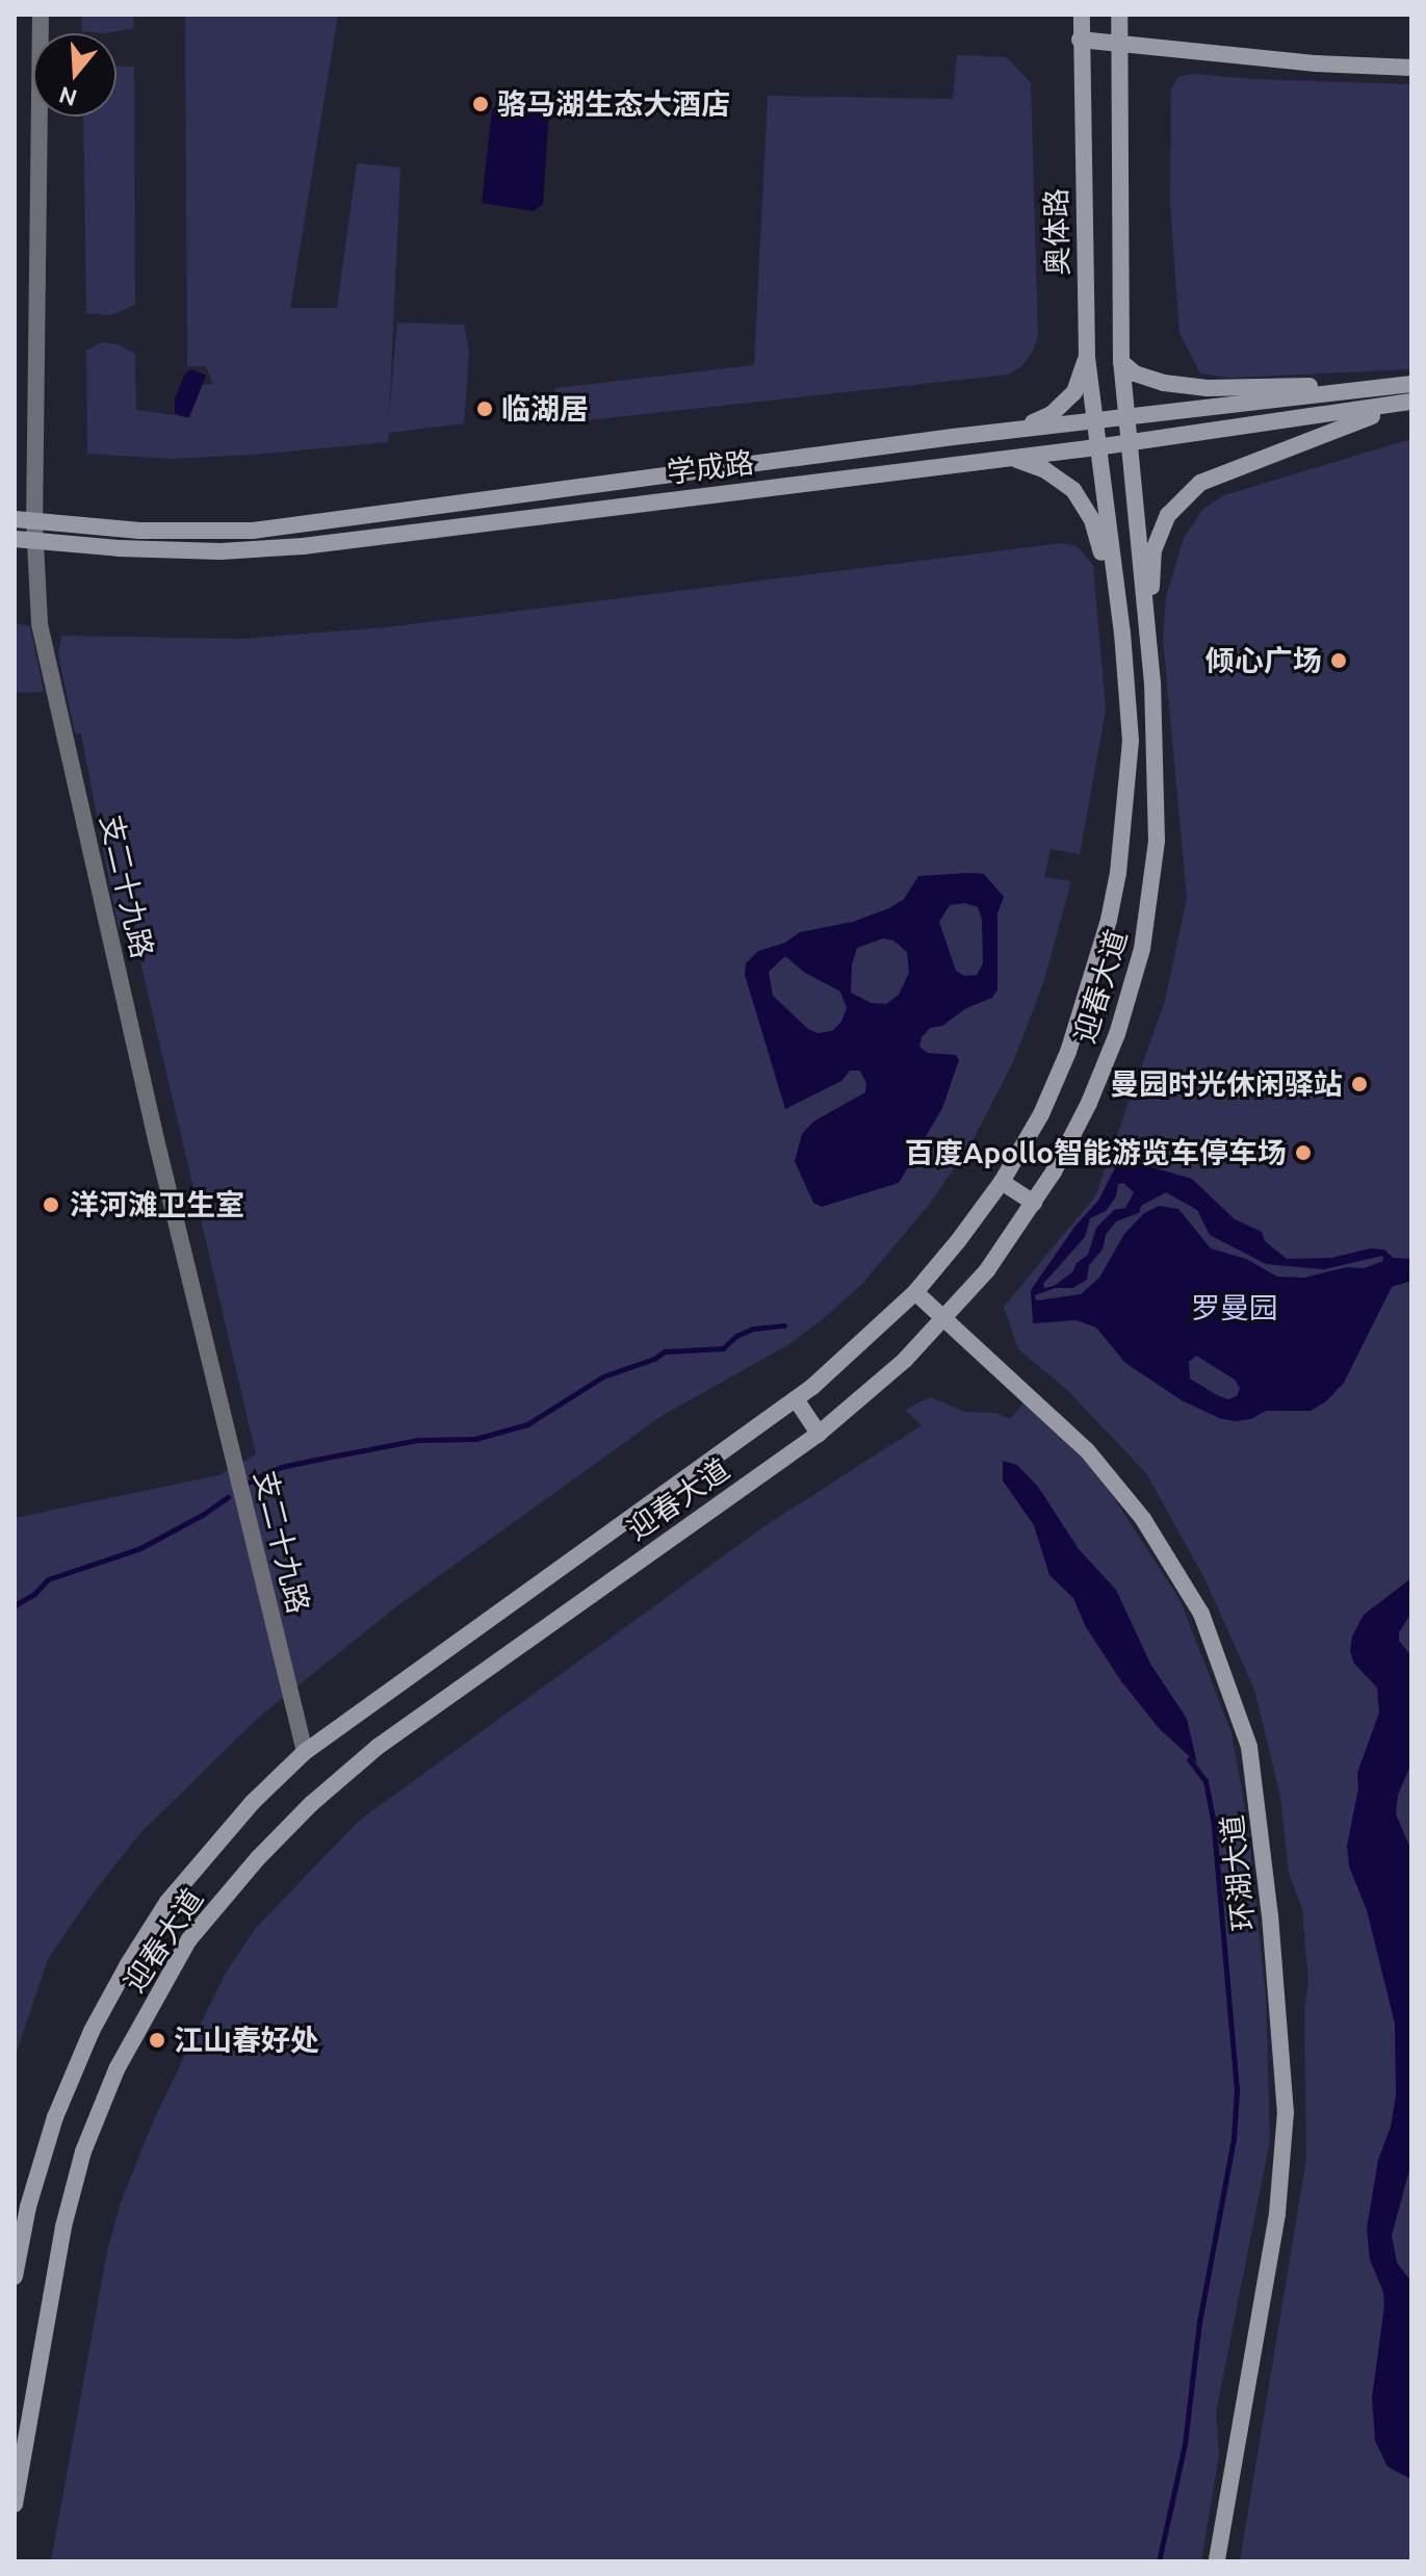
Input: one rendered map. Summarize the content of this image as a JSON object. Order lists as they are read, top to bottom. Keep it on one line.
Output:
{"streets":{"main road":["奥体路","学成路","迎春大道","环湖大道"],"street":["支二十九路"]},"crossings":[["奥体路","学成路"],["奥体路","迎春大道"],["学成路","支二十九路"],["学成路","迎春大道"],["支二十九路","迎春大道"],["迎春大道","环湖大道"]],"parks":["罗曼园"],"places":["骆马湖生态大酒店","临湖居","倾心广场","曼园时光休闲驿站","百度Apollo智能游览车停车场","洋河滩卫生室","江山春好处"],"north":"bottom"}
